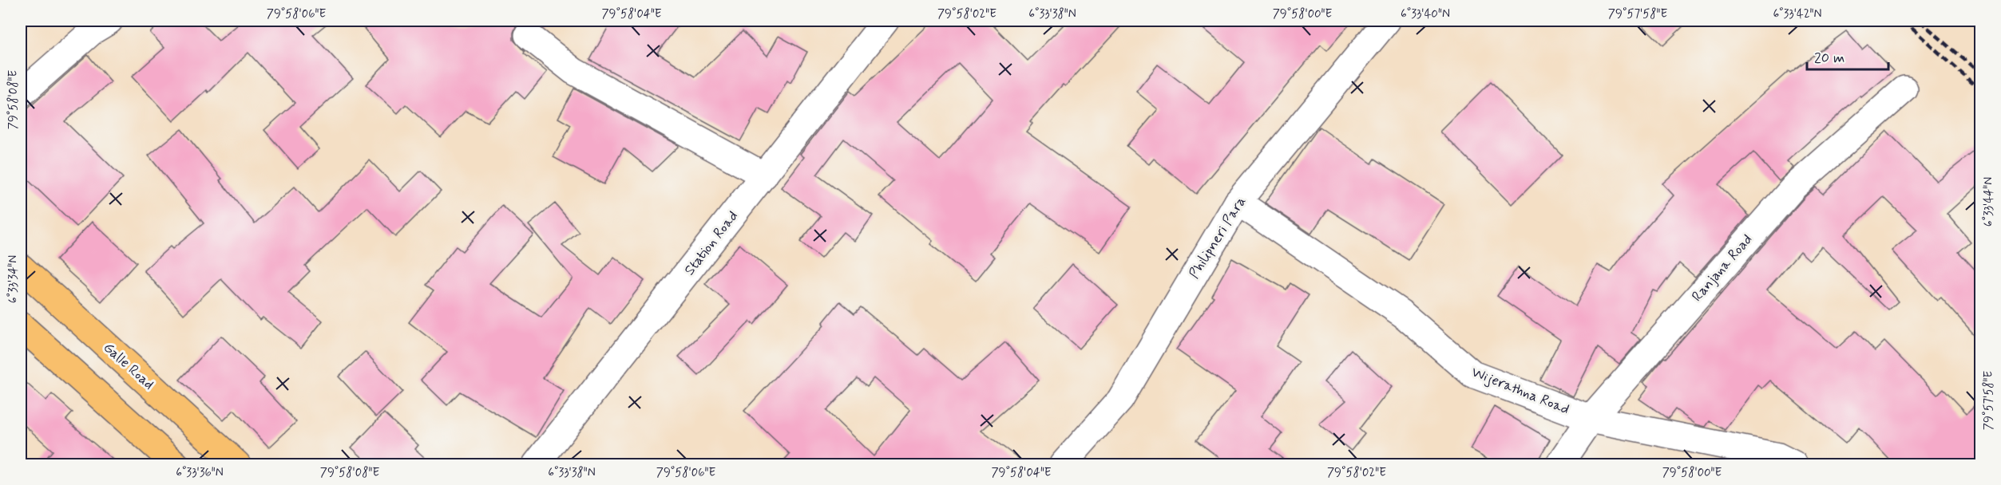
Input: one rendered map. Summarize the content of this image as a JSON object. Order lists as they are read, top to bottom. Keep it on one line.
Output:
{"streets":{"highway":["Galle Road"],"street":["Philipneri Para","Station Road","Ranjana Road","Wijerathna Road"]},"crossings":[["Philipneri Para","Wijerathna Road"],["Ranjana Road","Wijerathna Road"]],"scale_bar":"20 m","coordinates":["79°58'06\"E","79°58'04\"E","79°58'02\"E","6°33'38\"N","79°58'00\"E","6°33'40\"N","79°57'58\"E","6°33'42\"N","79°58'08\"E","6°33'44\"N","6°33'34\"N","6°33'36\"N"]}
